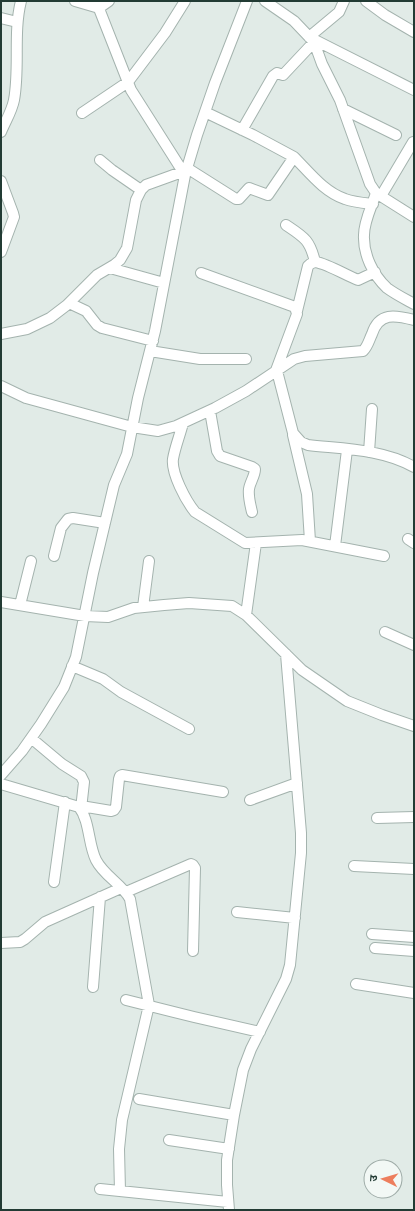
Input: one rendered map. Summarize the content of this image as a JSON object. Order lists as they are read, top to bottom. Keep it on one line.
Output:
{"north":"left"}
